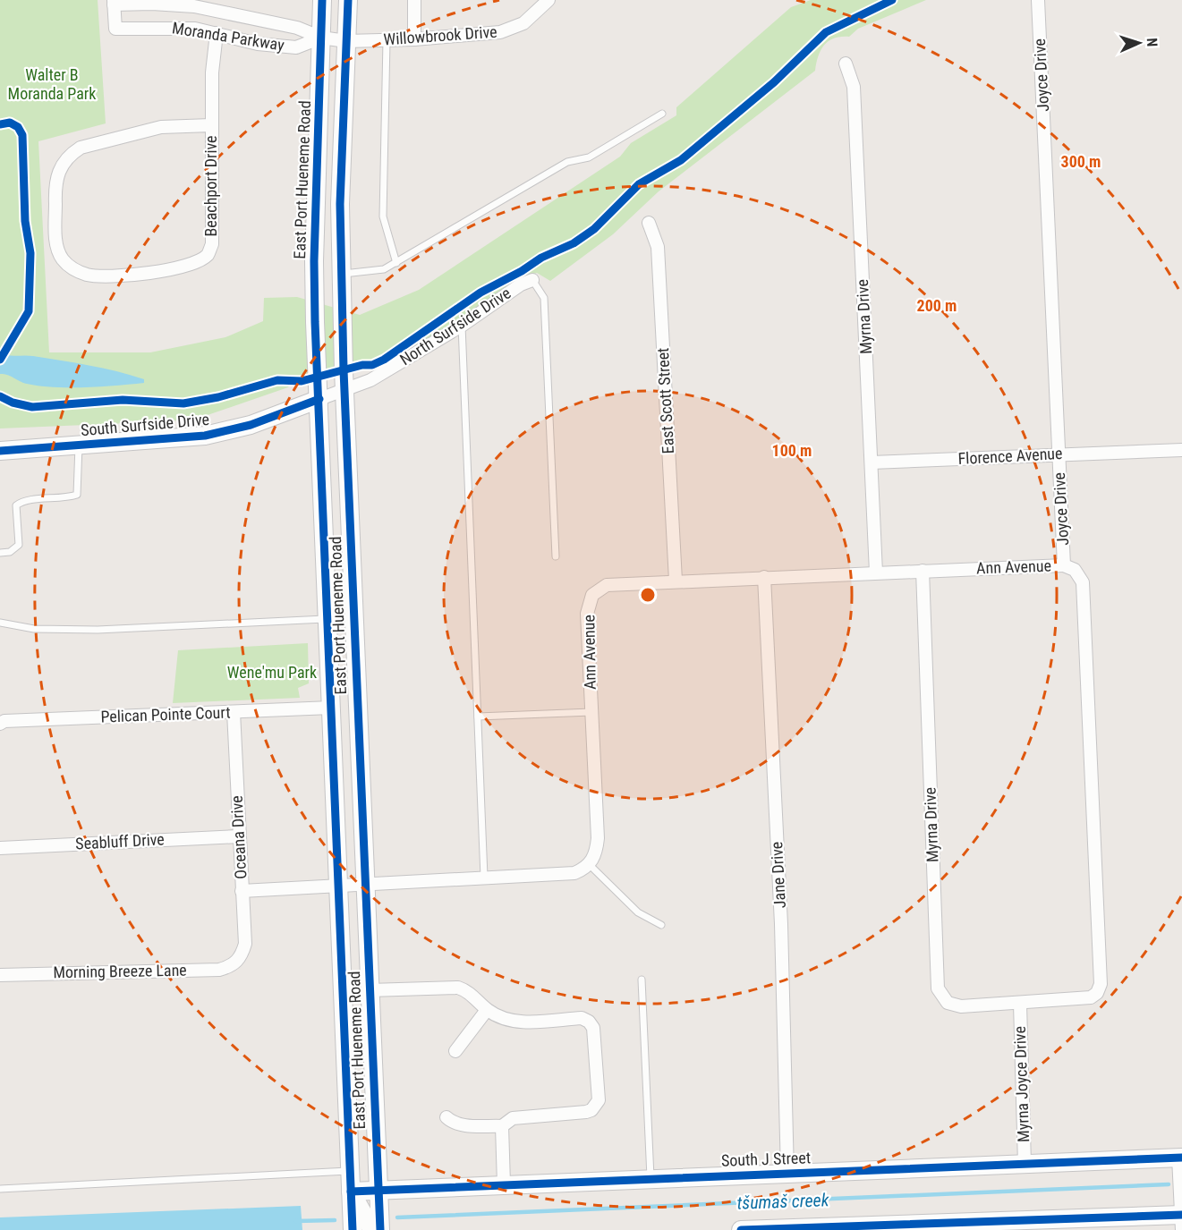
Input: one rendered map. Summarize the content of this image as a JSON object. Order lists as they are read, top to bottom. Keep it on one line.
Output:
{"streets":{"main road":["East Port Hueneme Road","South Surfside Drive","South J Street"],"street":["Willowbrook Drive","Moranda Parkway","Joyce Drive","Beachport Drive","Myrna Drive","North Surfside Drive","East Scott Street","Florence Avenue","Ann Avenue","Pelican Pointe Court","Oceana Drive","Seabluff Drive","Jane Drive","Morning Breeze Lane","Myrna Joyce Drive"]},"crossings":[["Willowbrook Drive","Moranda Parkway"],["Willowbrook Drive","East Port Hueneme Road"],["Moranda Parkway","East Port Hueneme Road"],["Moranda Parkway","Beachport Drive"],["Joyce Drive","Myrna Drive"],["Joyce Drive","Florence Avenue"],["Joyce Drive","Ann Avenue"],["Joyce Drive","Myrna Joyce Drive"],["East Port Hueneme Road","North Surfside Drive"],["East Port Hueneme Road","South Surfside Drive"],["East Port Hueneme Road","Pelican Pointe Court"],["East Port Hueneme Road","South J Street"],["Myrna Drive","Florence Avenue"],["Myrna Drive","Ann Avenue"],["Myrna Drive","Myrna Joyce Drive"],["North Surfside Drive","South Surfside Drive"],["East Scott Street","Ann Avenue"],["Ann Avenue","Jane Drive"],["Pelican Pointe Court","Oceana Drive"],["Oceana Drive","Seabluff Drive"],["Oceana Drive","Morning Breeze Lane"],["Jane Drive","South J Street"],["Myrna Joyce Drive","South J Street"]],"water":["tšumaš creek"],"parks":["Walter B Moranda Park","Wene'mu Park"],"north":"right","rings":["300 m","200 m","100 m"]}
